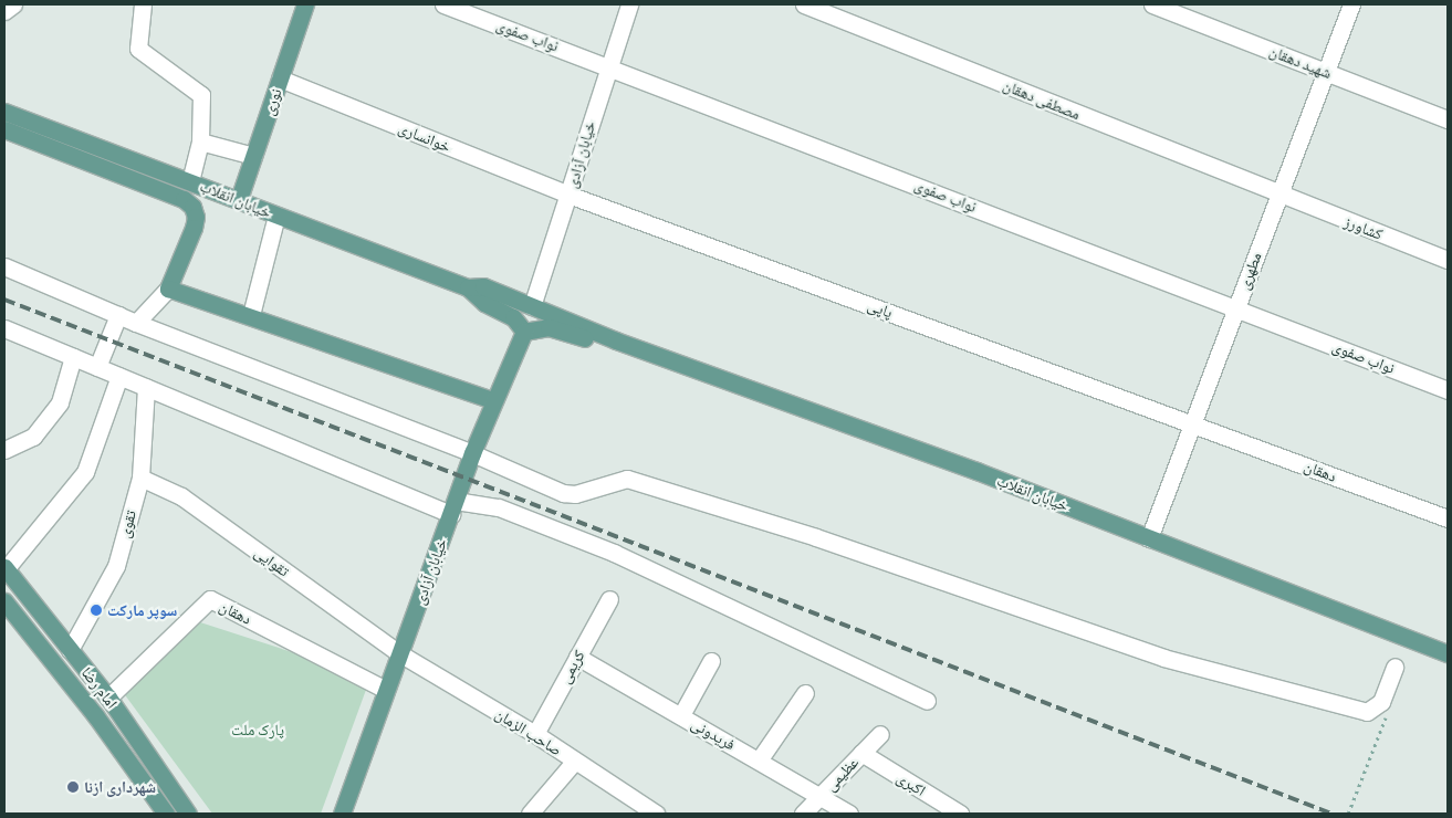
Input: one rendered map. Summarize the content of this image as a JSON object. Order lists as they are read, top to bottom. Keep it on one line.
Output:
{"streets":{"main road":["نوری","خیابان آزادی","خیابان انقلاب","امام رضا"],"street":["نواب صفوی","شهید دهقان","مصطفی دهقان","خوانساری","کشاورز","مطهری","پاپی","دهقان","تقوی","تقوایی","کریمی","صاحب الزمان","فریدونی","عظیمی","اکبری"]},"crossings":[["نواب صفوی","خیابان آزادی"],["نواب صفوی","مطهری"],["شهید دهقان","مطهری"],["مصطفی دهقان","کشاورز"],["مصطفی دهقان","مطهری"],["نوری","خوانساری"],["نوری","خیابان انقلاب"],["خوانساری","خیابان آزادی"],["خوانساری","پاپی"],["خیابان آزادی","خیابان انقلاب"],["خیابان آزادی","پاپی"],["خیابان آزادی","دهقان"],["خیابان آزادی","تقوایی"],["خیابان آزادی","صاحب الزمان"],["خیابان انقلاب","مطهری"],["کشاورز","مطهری"],["مطهری","پاپی"],["مطهری","دهقان"],["پاپی","دهقان"],["دهقان","امام رضا"],["تقوی","تقوایی"],["تقوی","امام رضا"],["تقوایی","صاحب الزمان"],["کریمی","صاحب الزمان"],["کریمی","فریدونی"],["فریدونی","عظیمی"],["عظیمی","اکبری"]],"parks":["پارک ملت"],"places":["سوپر مارکت","شهرداری ازنا"]}
